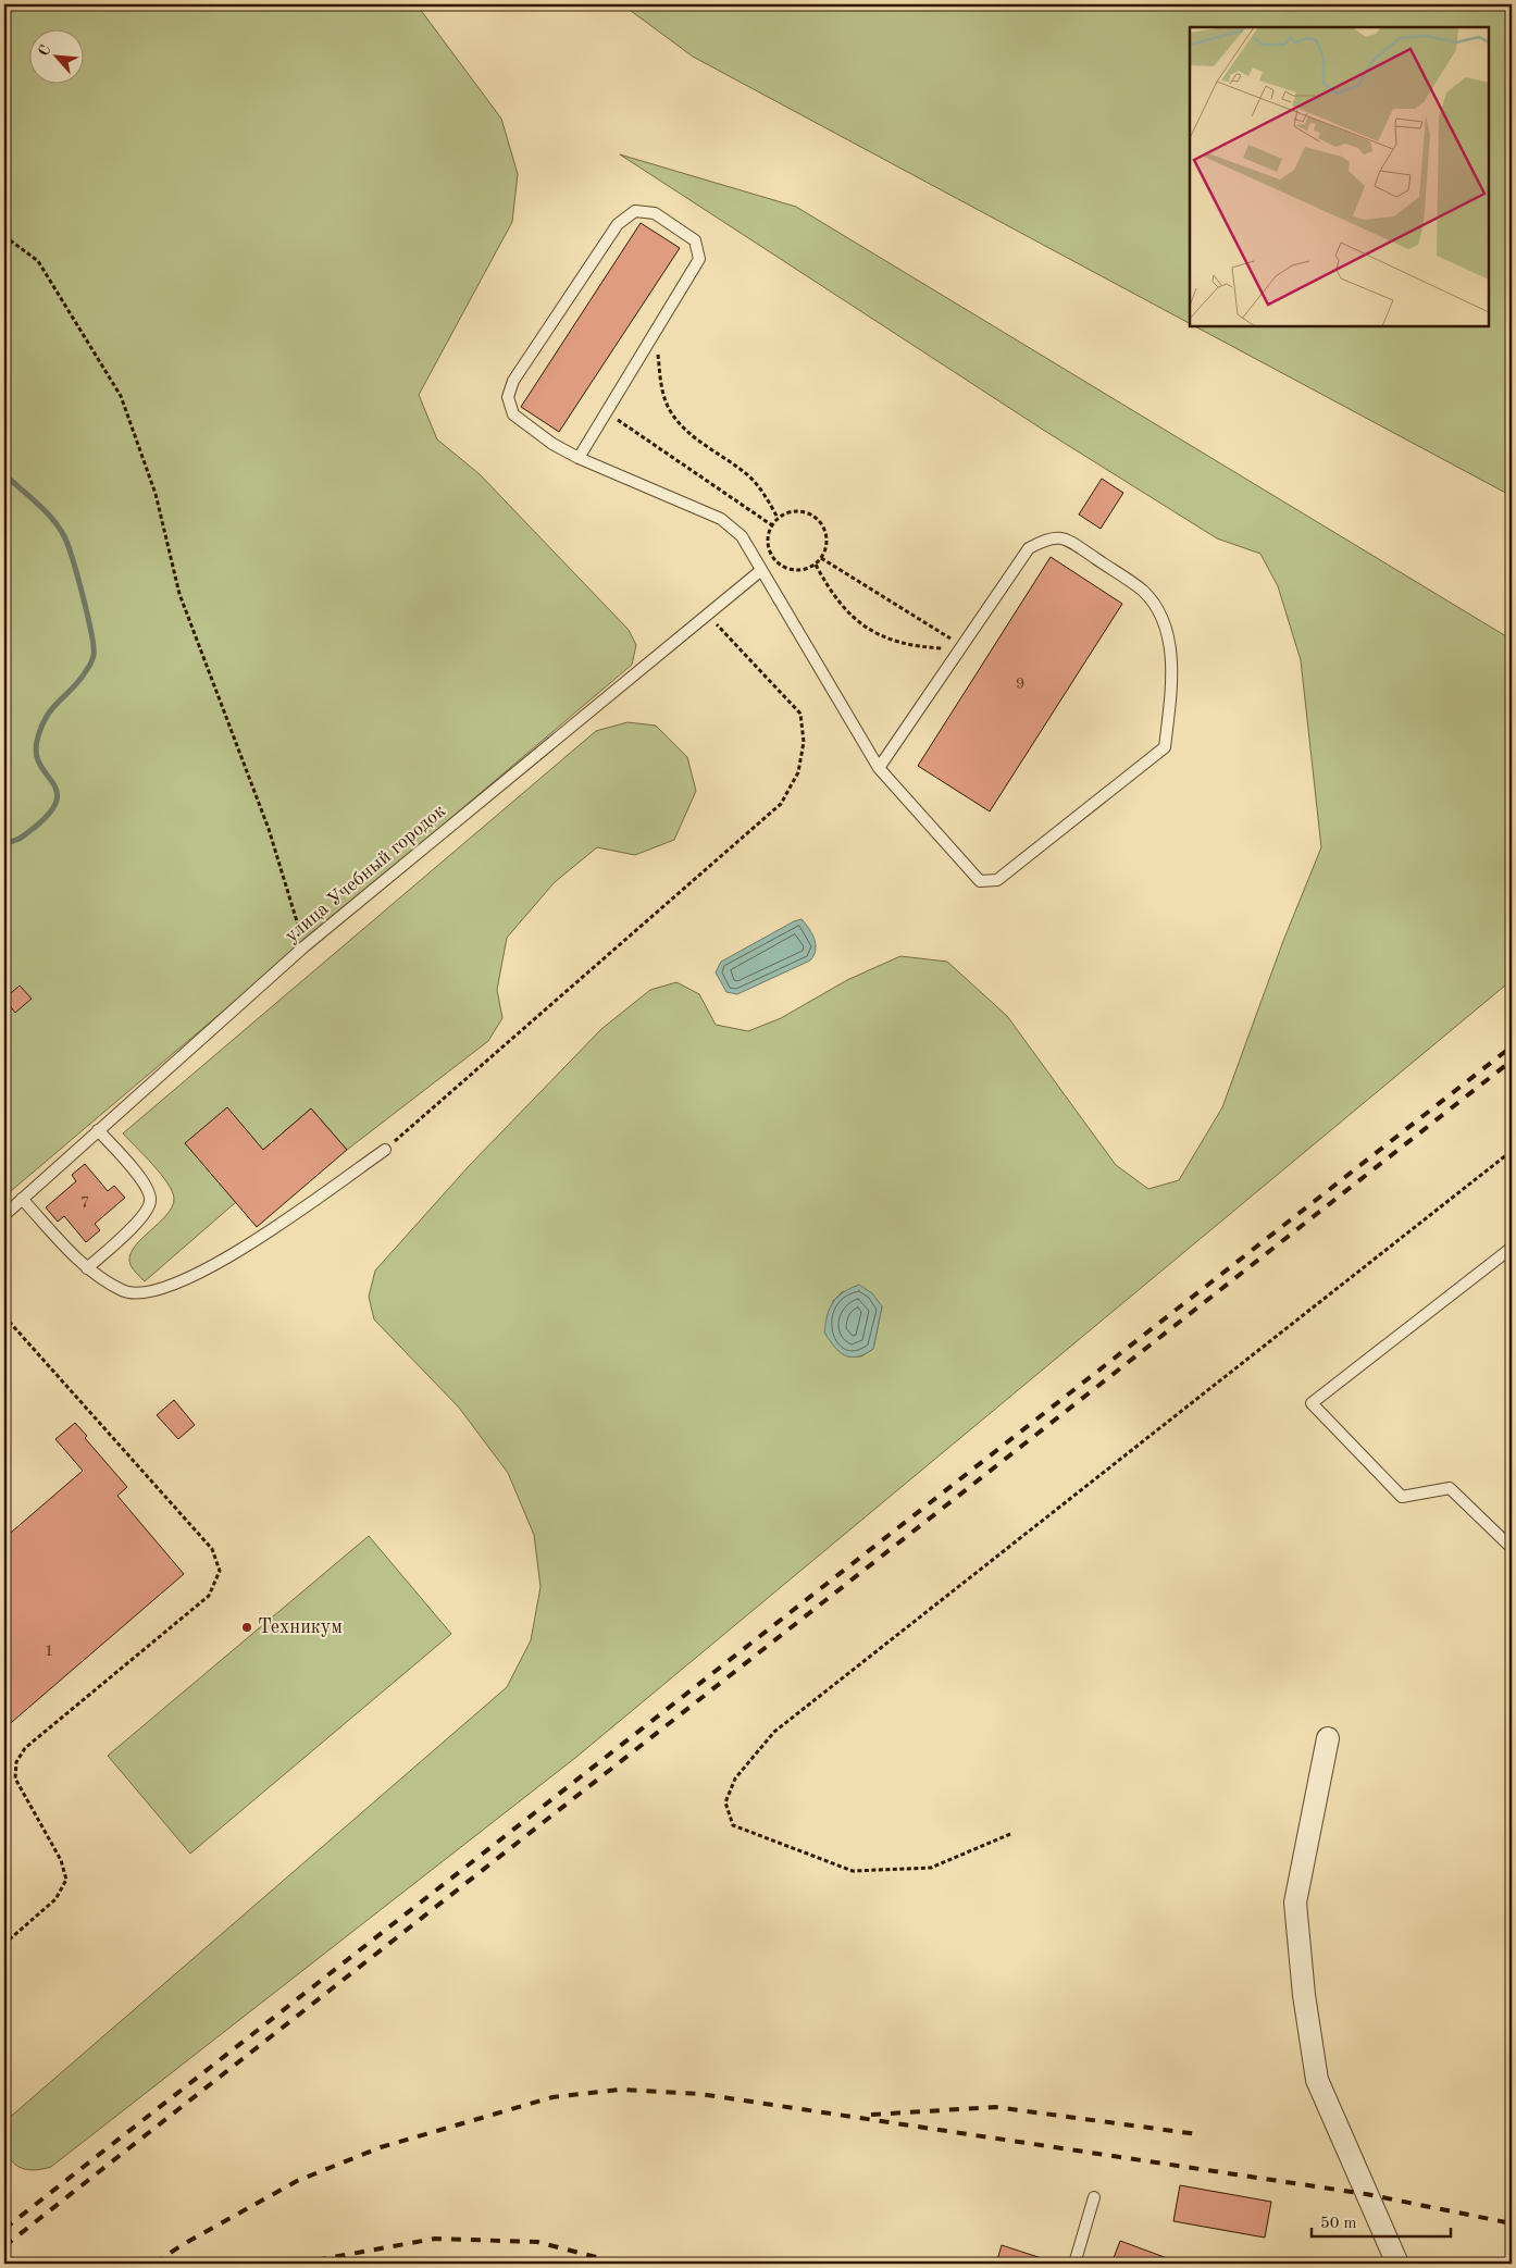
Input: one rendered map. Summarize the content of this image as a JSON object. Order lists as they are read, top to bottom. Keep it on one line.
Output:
{"streets":{"lane":["улица Учебный городок"]},"places":["Техникум"],"house_numbers":["9","7","1"],"scale_bar":"50 m","north":"top left"}
